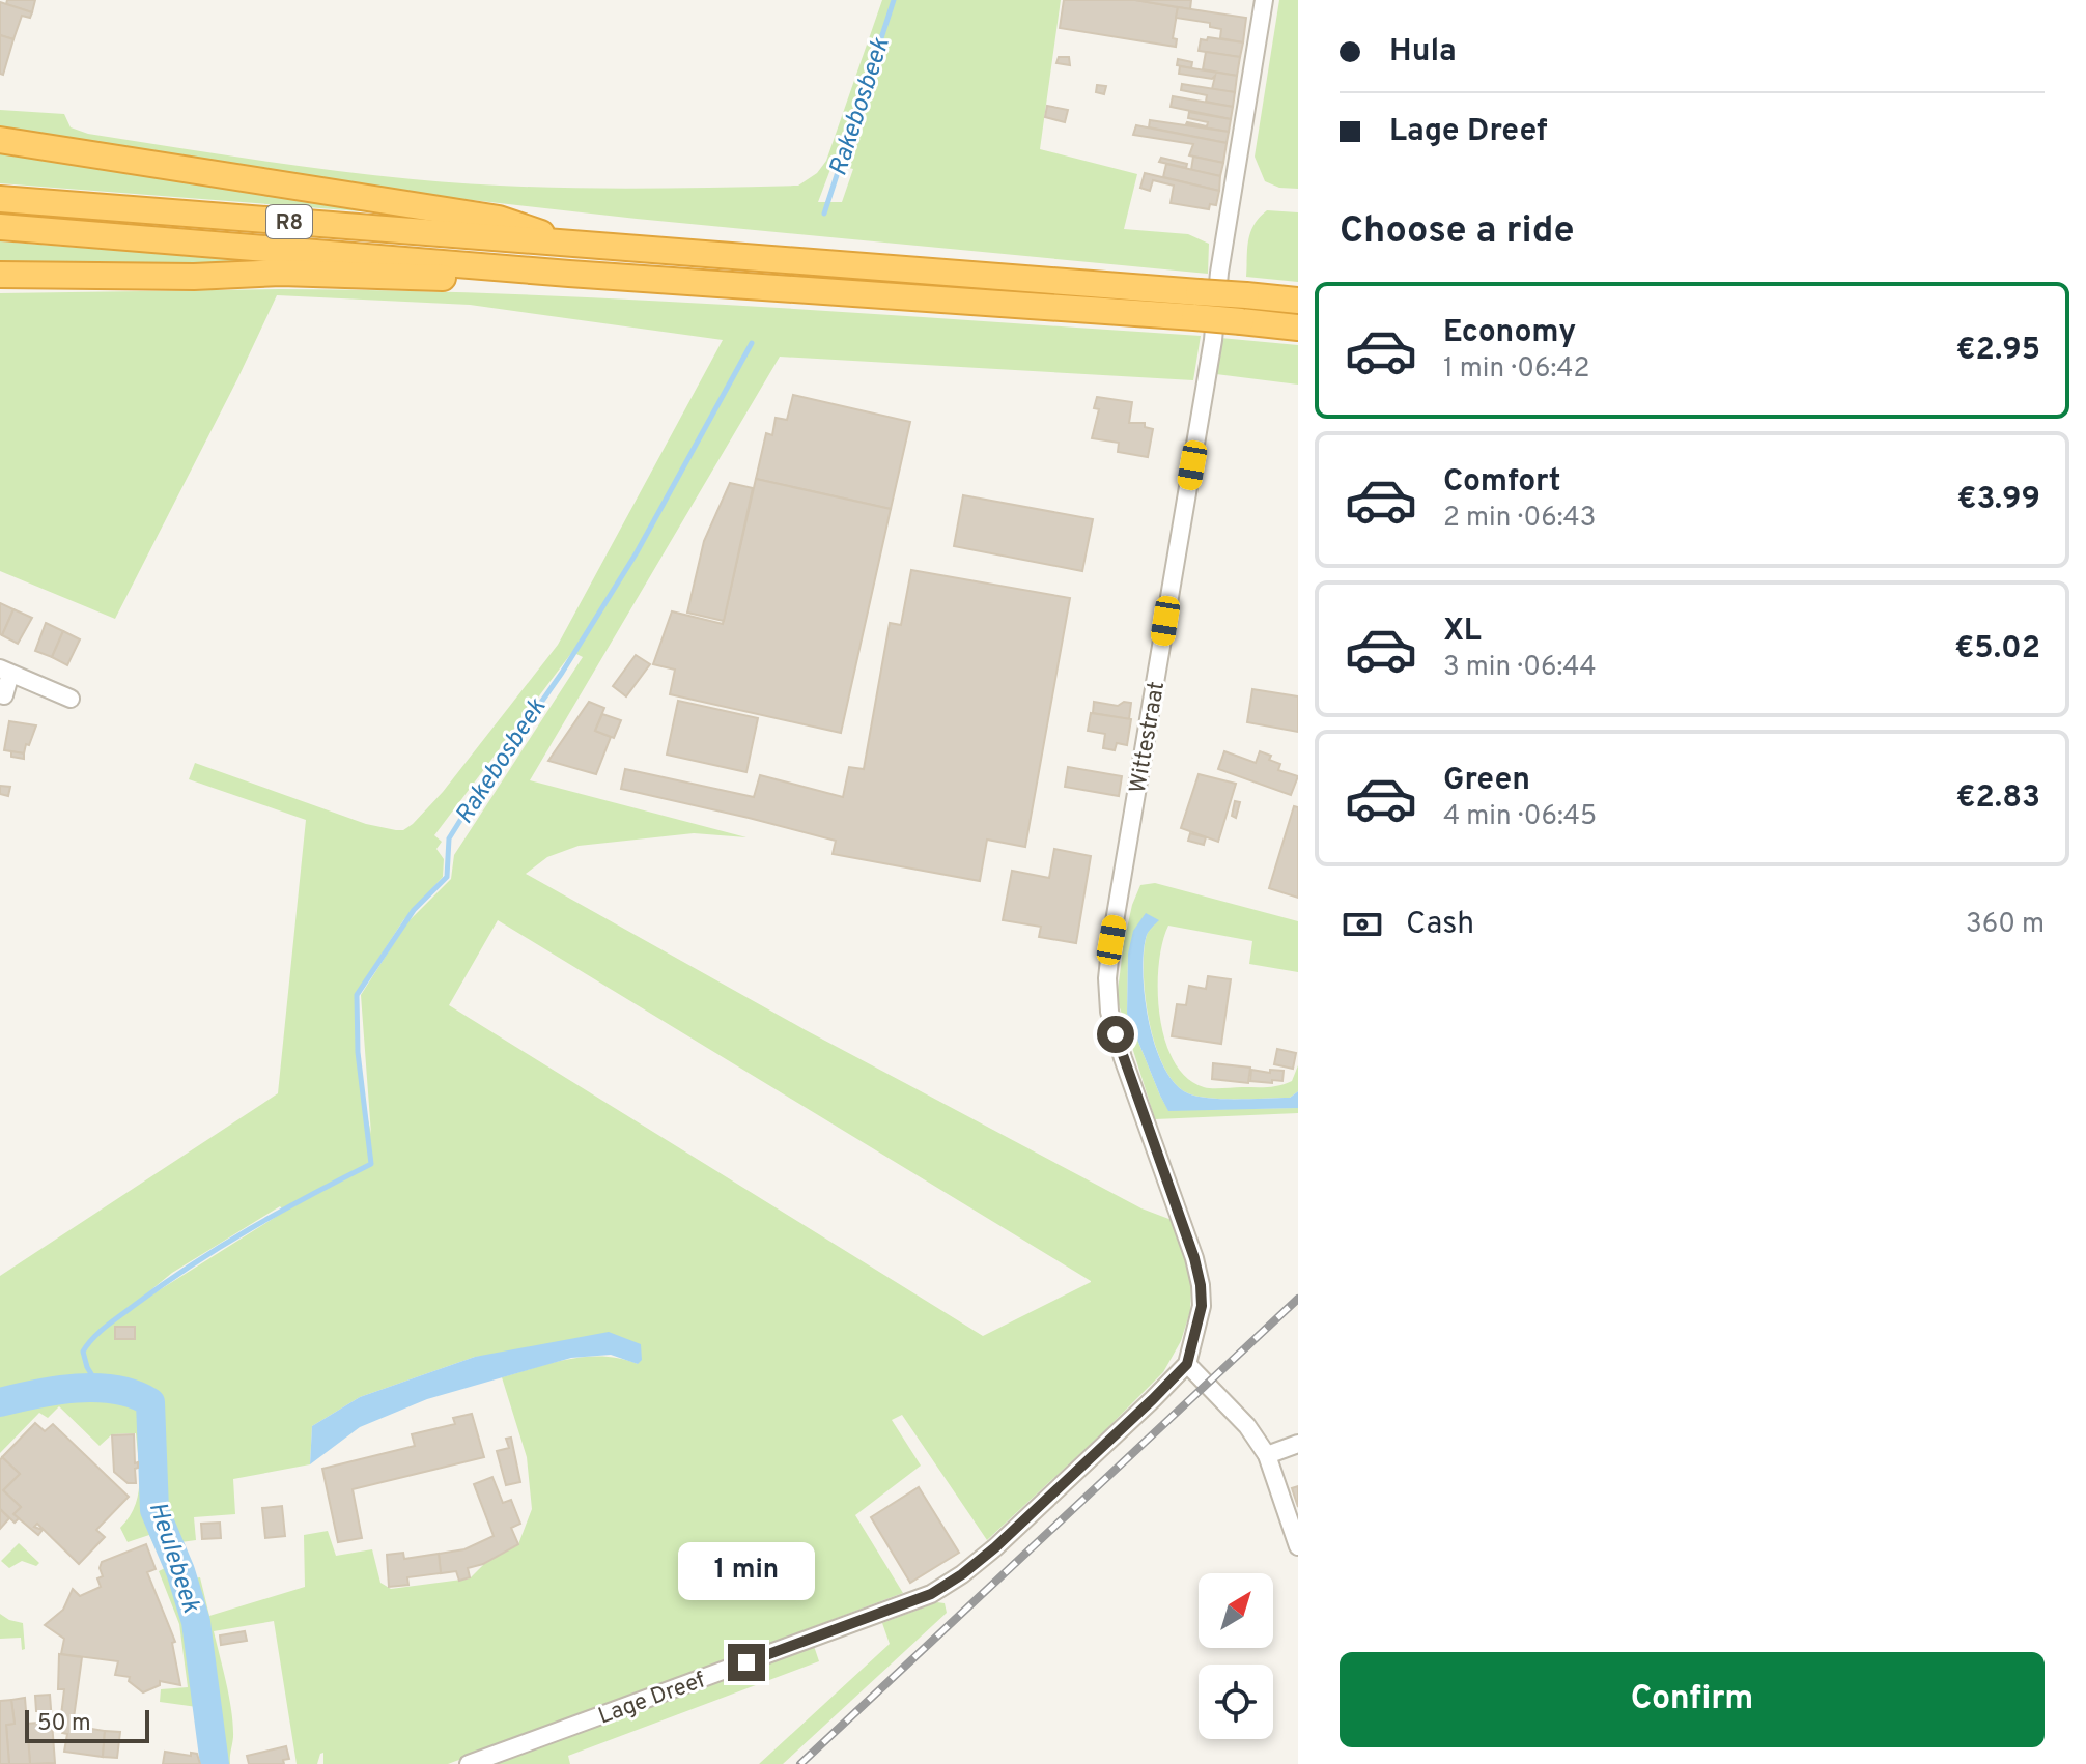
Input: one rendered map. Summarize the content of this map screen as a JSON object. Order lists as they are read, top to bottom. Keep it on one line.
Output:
{"streets":{"highway":["R8"],"street":["Wittestraat","Lage Dreef"]},"crossings":[["Wittestraat","Lage Dreef"]],"water":["Rakebosbeek","Heulebeek"],"scale_bar":"50 m","north":"top right","page":{"banner":["Hula","Lage Dreef"],"heading":"Choose a ride","list":[{"name":"Economy","note":"1 min · 06:42","value":"€2.95"},{"name":"Comfort","note":"2 min · 06:43","value":"€3.99"},{"name":"XL","note":"3 min · 06:44","value":"€5.02"},{"name":"Green","note":"4 min · 06:45","value":"€2.83"}],"pay":["Cash","360 m"],"bubble":"1 min","buttons":"Confirm","scale":"50 m"}}
